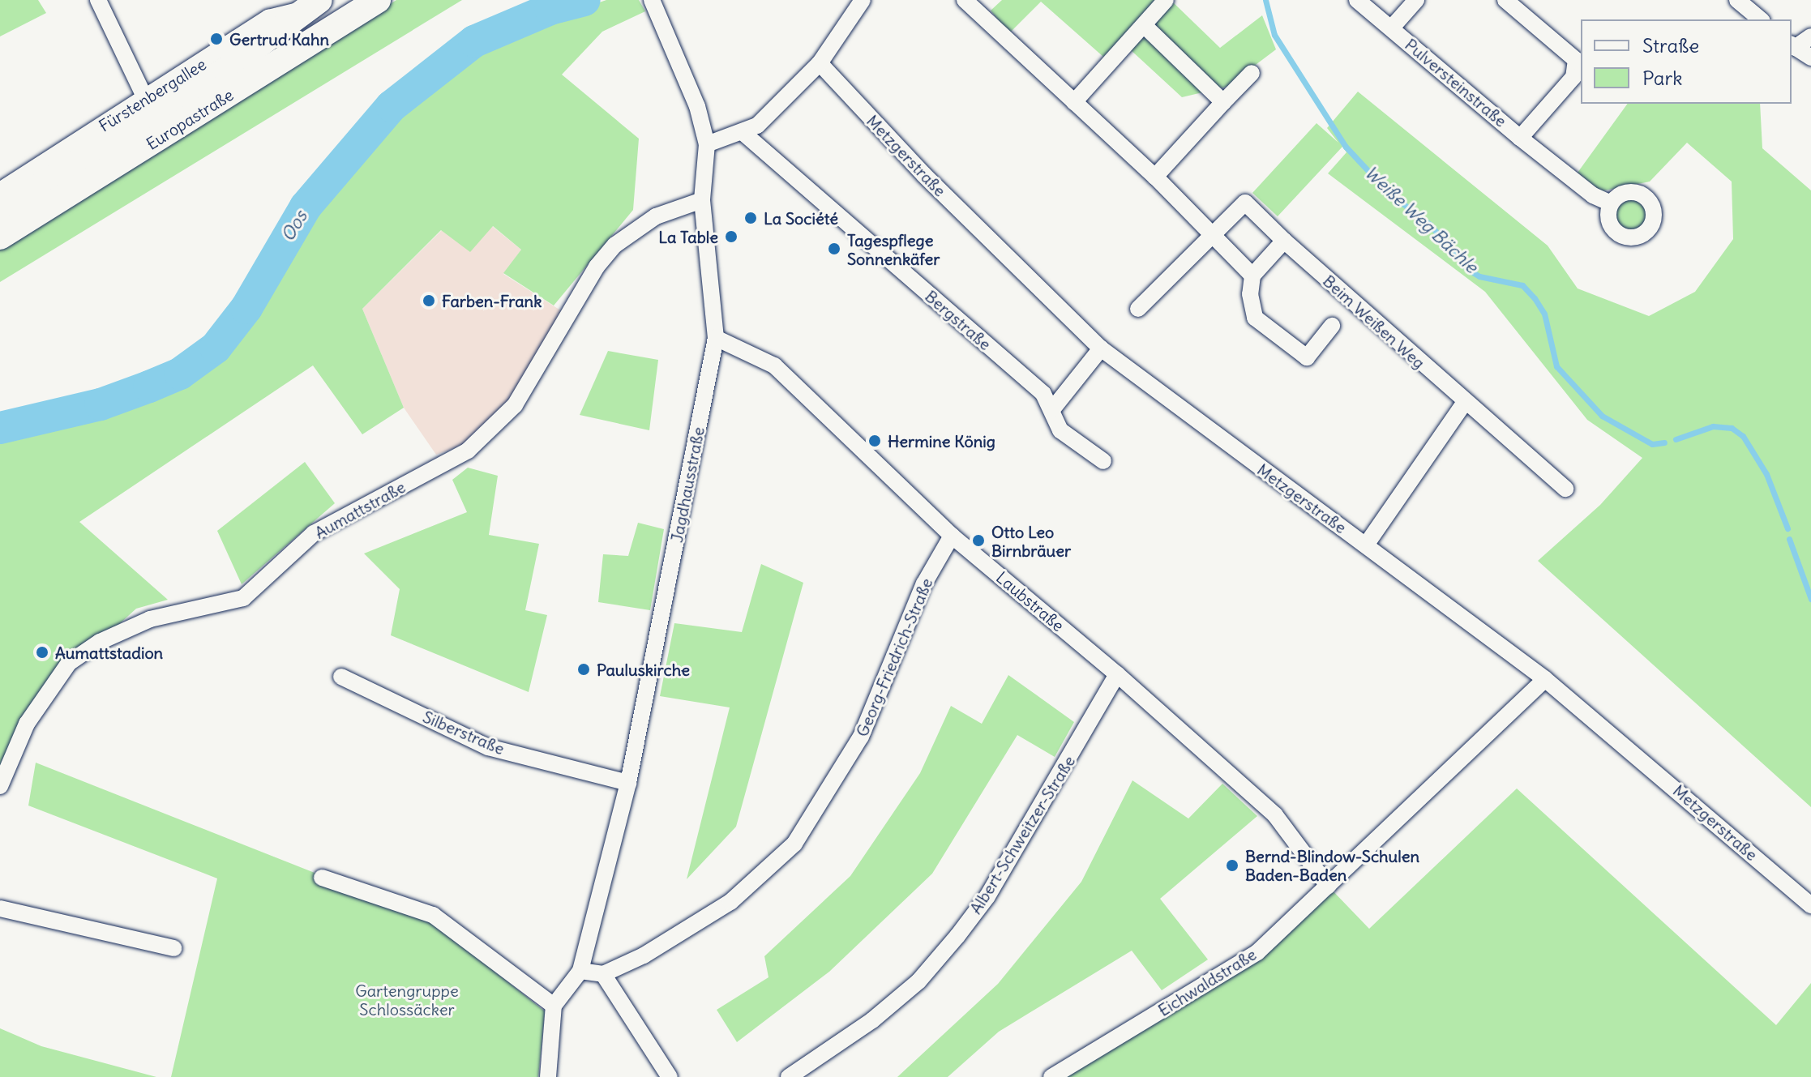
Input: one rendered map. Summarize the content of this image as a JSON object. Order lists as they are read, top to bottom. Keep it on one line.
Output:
{"streets":{"main road":["Europastraße"],"street":["Pulversteinstraße","Fürstenbergallee","Metzgerstraße","Bergstraße","Beim Weißen Weg","Jagdhausstraße","Aumattstraße","Laubstraße","Georg-Friedrich-Straße","Silberstraße","Albert-Schweitzer-Straße","Eichwaldstraße"]},"crossings":[["Fürstenbergallee","Europastraße"],["Metzgerstraße","Eichwaldstraße"],["Jagdhausstraße","Aumattstraße"],["Jagdhausstraße","Laubstraße"],["Jagdhausstraße","Silberstraße"],["Laubstraße","Georg-Friedrich-Straße"],["Laubstraße","Albert-Schweitzer-Straße"],["Laubstraße","Eichwaldstraße"]],"water":["Weiße Weg Bächle","Oos"],"parks":["Gartengruppe Schlossäcker"],"places":["Gertrud Kahn","La Société","La Table","Tagespflege Sonnenkäfer","Farben-Frank","Hermine König","Otto Leo Birnbräuer","Aumattstadion","Pauluskirche","Bernd-Blindow-Schulen Baden-Baden"],"legend":["Straße","Park"]}
